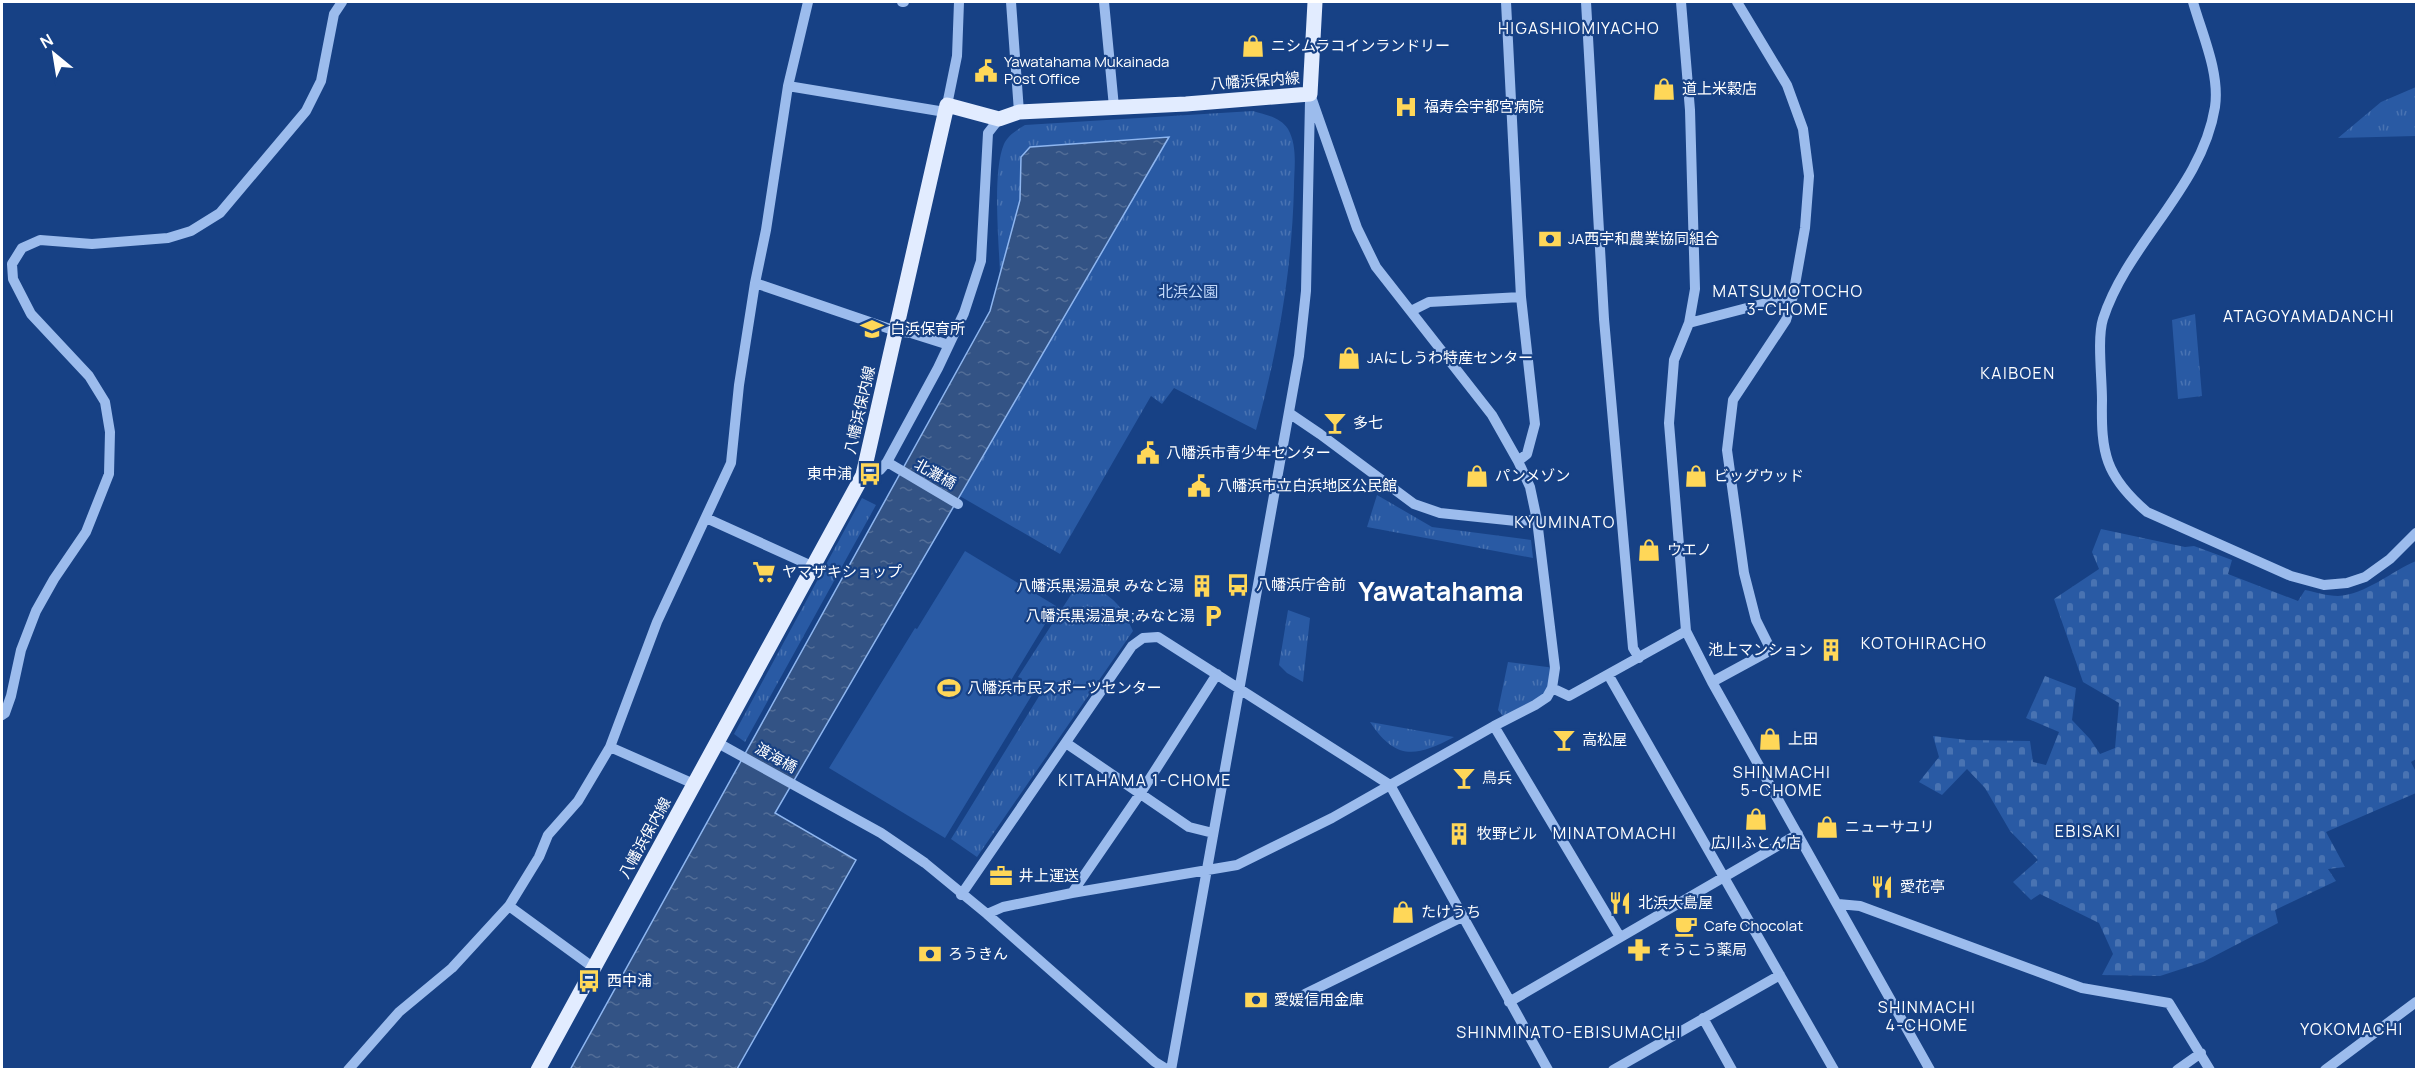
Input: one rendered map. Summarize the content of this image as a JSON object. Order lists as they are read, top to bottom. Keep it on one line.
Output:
{"streets":{"main road":["八幡浜保内線"],"street":["北灘橋","渡海橋"]},"crossings":[["八幡浜保内線","渡海橋"]],"districts":["HIGASHIOMIYACHO","MATSUMOTOCHO 3-CHOME","ATAGOYAMADANCHI","KAIBOEN","KYUMINATO","Yawatahama","KOTOHIRACHO","SHINMACHI 5-CHOME","KITAHAMA 1-CHOME","EBISAKI","MINATOMACHI","SHINMACHI 4-CHOME","YOKOMACHI","SHINMINATO-EBISUMACHI"],"parks":["北浜公園"],"places":{"shop":["ニシムラコインランドリー","道上米穀店","JAにしうわ特産センター","パンメゾン","ビッグウッド","ウエノ","上田","広川ふとん店","ニューサユリ","たけうち"],"public building":["Yawatahama Mukainada Post Office","八幡浜市青少年センター","八幡浜市立白浜地区公民館"],"hospital":["福寿会宇都宮病院"],"bank":["JA西宇和農業協同組合","ろうきん","愛媛信用金庫"],"school or university":["白浜保育所"],"bar":["多七","高松屋","鳥兵"],"bus stop":["東中浦","八幡浜庁舎前","西中浦"],"supermarket":["ヤマザキショップ"],"building":["八幡浜黒湯温泉 みなと湯","池上マンション","牧野ビル"],"parking":["八幡浜黒湯温泉;みなと湯"],"sports":["八幡浜市民スポーツセンター"],"office":["井上運送"],"restaurant":["愛花亭","北浜大島屋"],"cafe":["Cafe Chocolat"],"pharmacy":["そうこう薬局"]},"north":"top left"}
